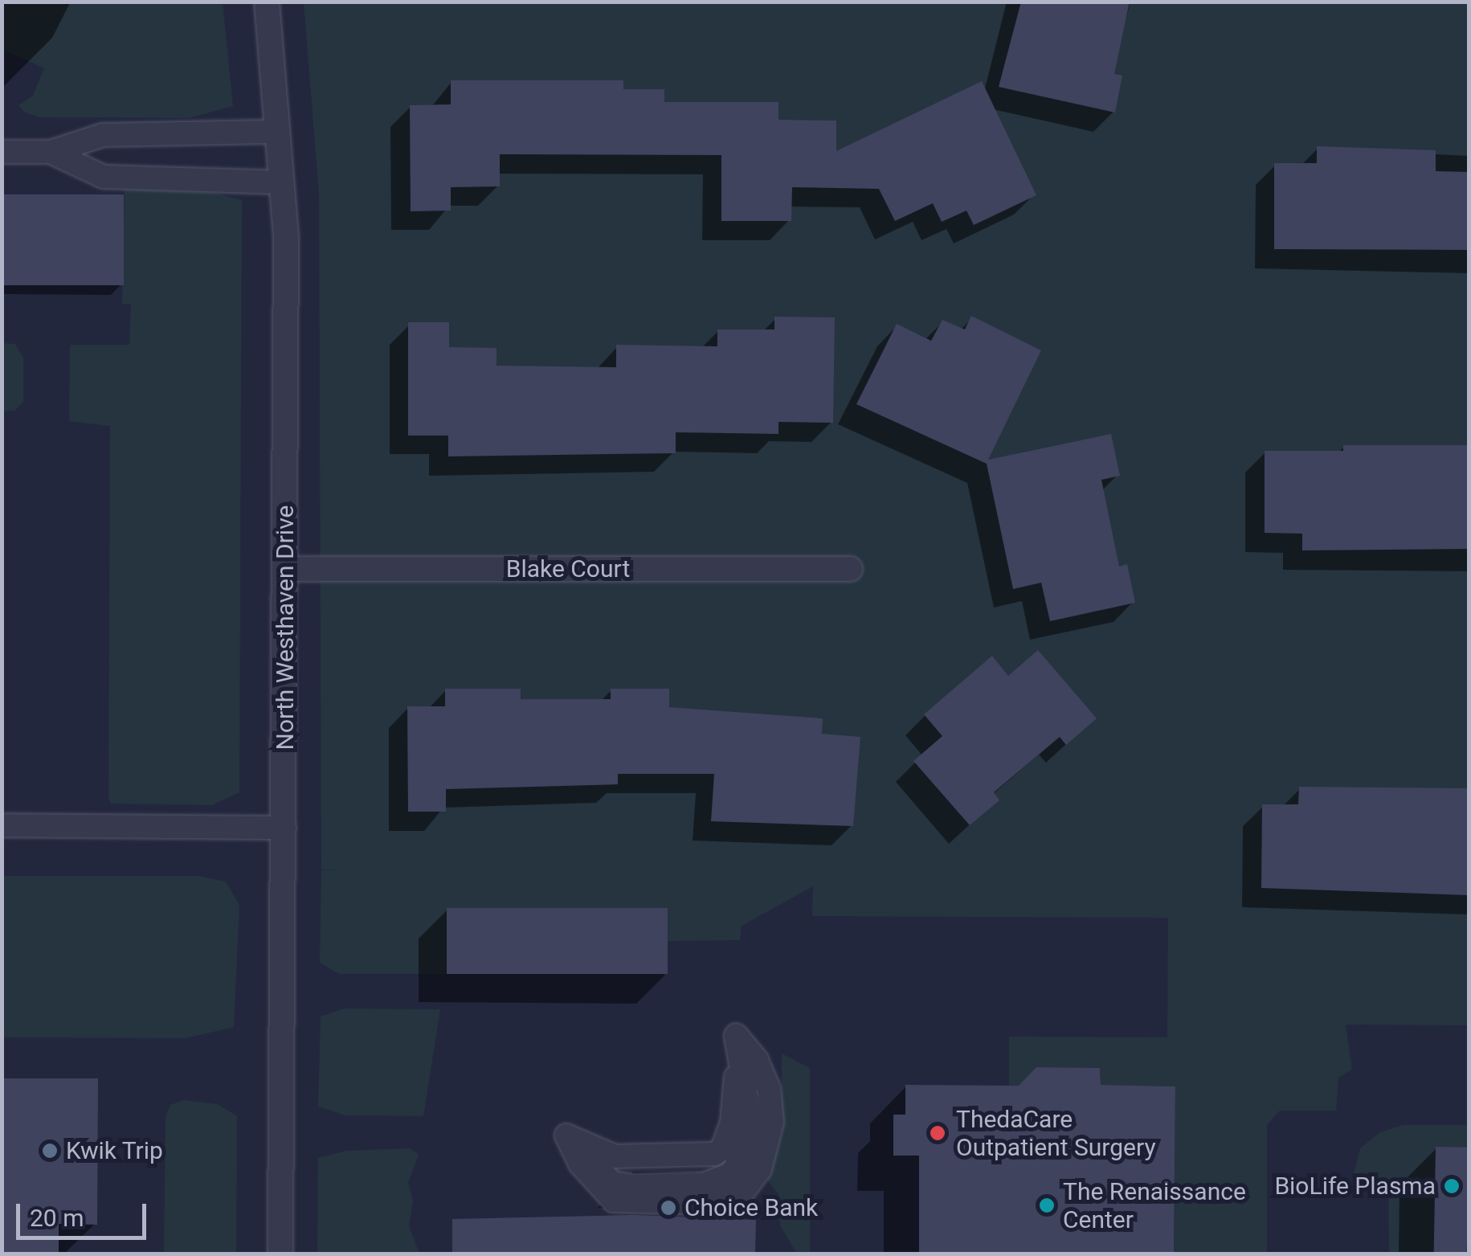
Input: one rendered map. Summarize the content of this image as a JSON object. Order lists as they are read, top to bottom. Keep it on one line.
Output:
{"streets":{"street":["Blake Court","North Westhaven Drive"]},"crossings":[["Blake Court","North Westhaven Drive"]],"places":["ThedaCare Outpatient Surgery","Kwik Trip","BioLife Plasma","The Renaissance Center","Choice Bank"],"scale_bar":"20 m"}
